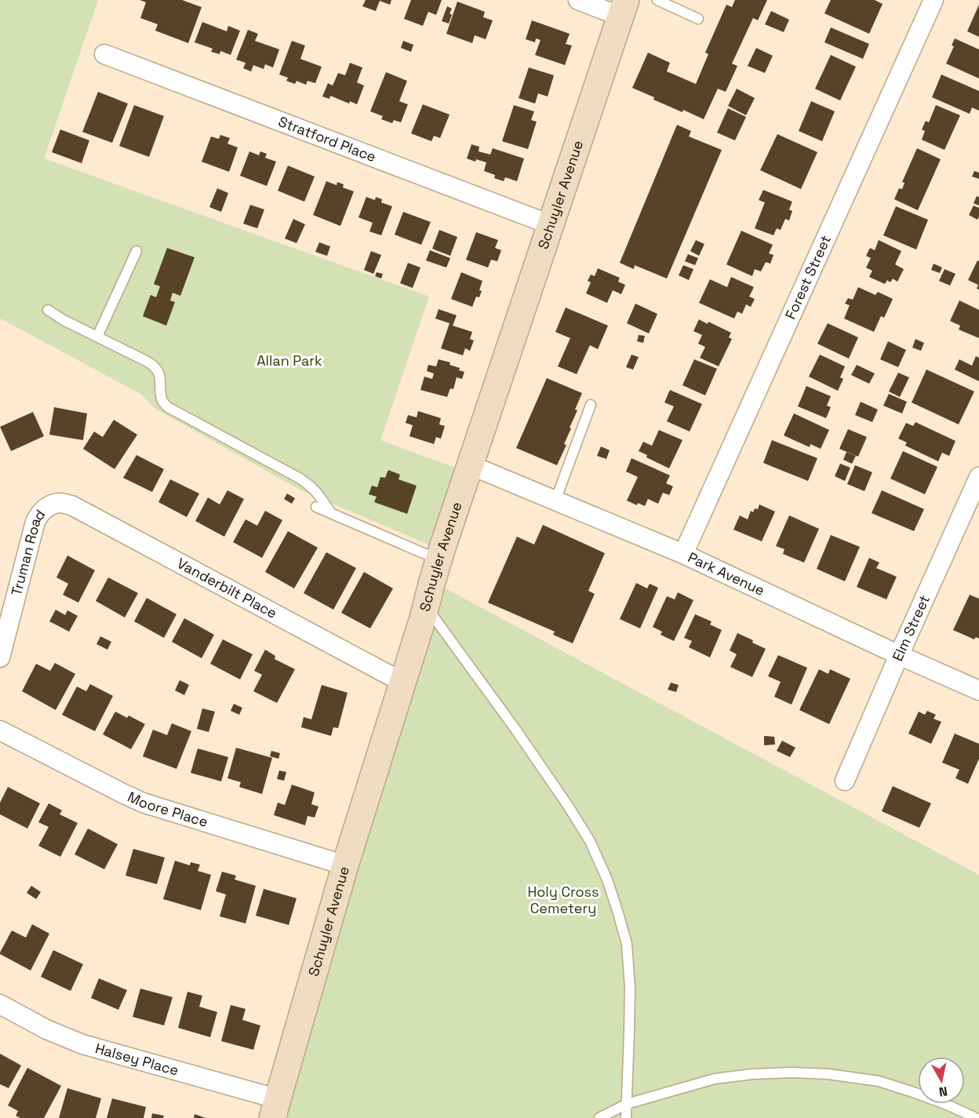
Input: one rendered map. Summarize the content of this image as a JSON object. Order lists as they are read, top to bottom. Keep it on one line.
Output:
{"streets":{"street":["Stratford Place","Schuyler Avenue","Forest Street","Truman Road","Park Avenue","Vanderbilt Place","Elm Street","Moore Place","Halsey Place"]},"crossings":[["Stratford Place","Schuyler Avenue"],["Schuyler Avenue","Park Avenue"],["Schuyler Avenue","Vanderbilt Place"],["Schuyler Avenue","Moore Place"],["Schuyler Avenue","Halsey Place"],["Forest Street","Park Avenue"],["Truman Road","Vanderbilt Place"],["Park Avenue","Elm Street"]],"parks":["Allan Park","Holy Cross Cemetery"],"north":"bottom"}
